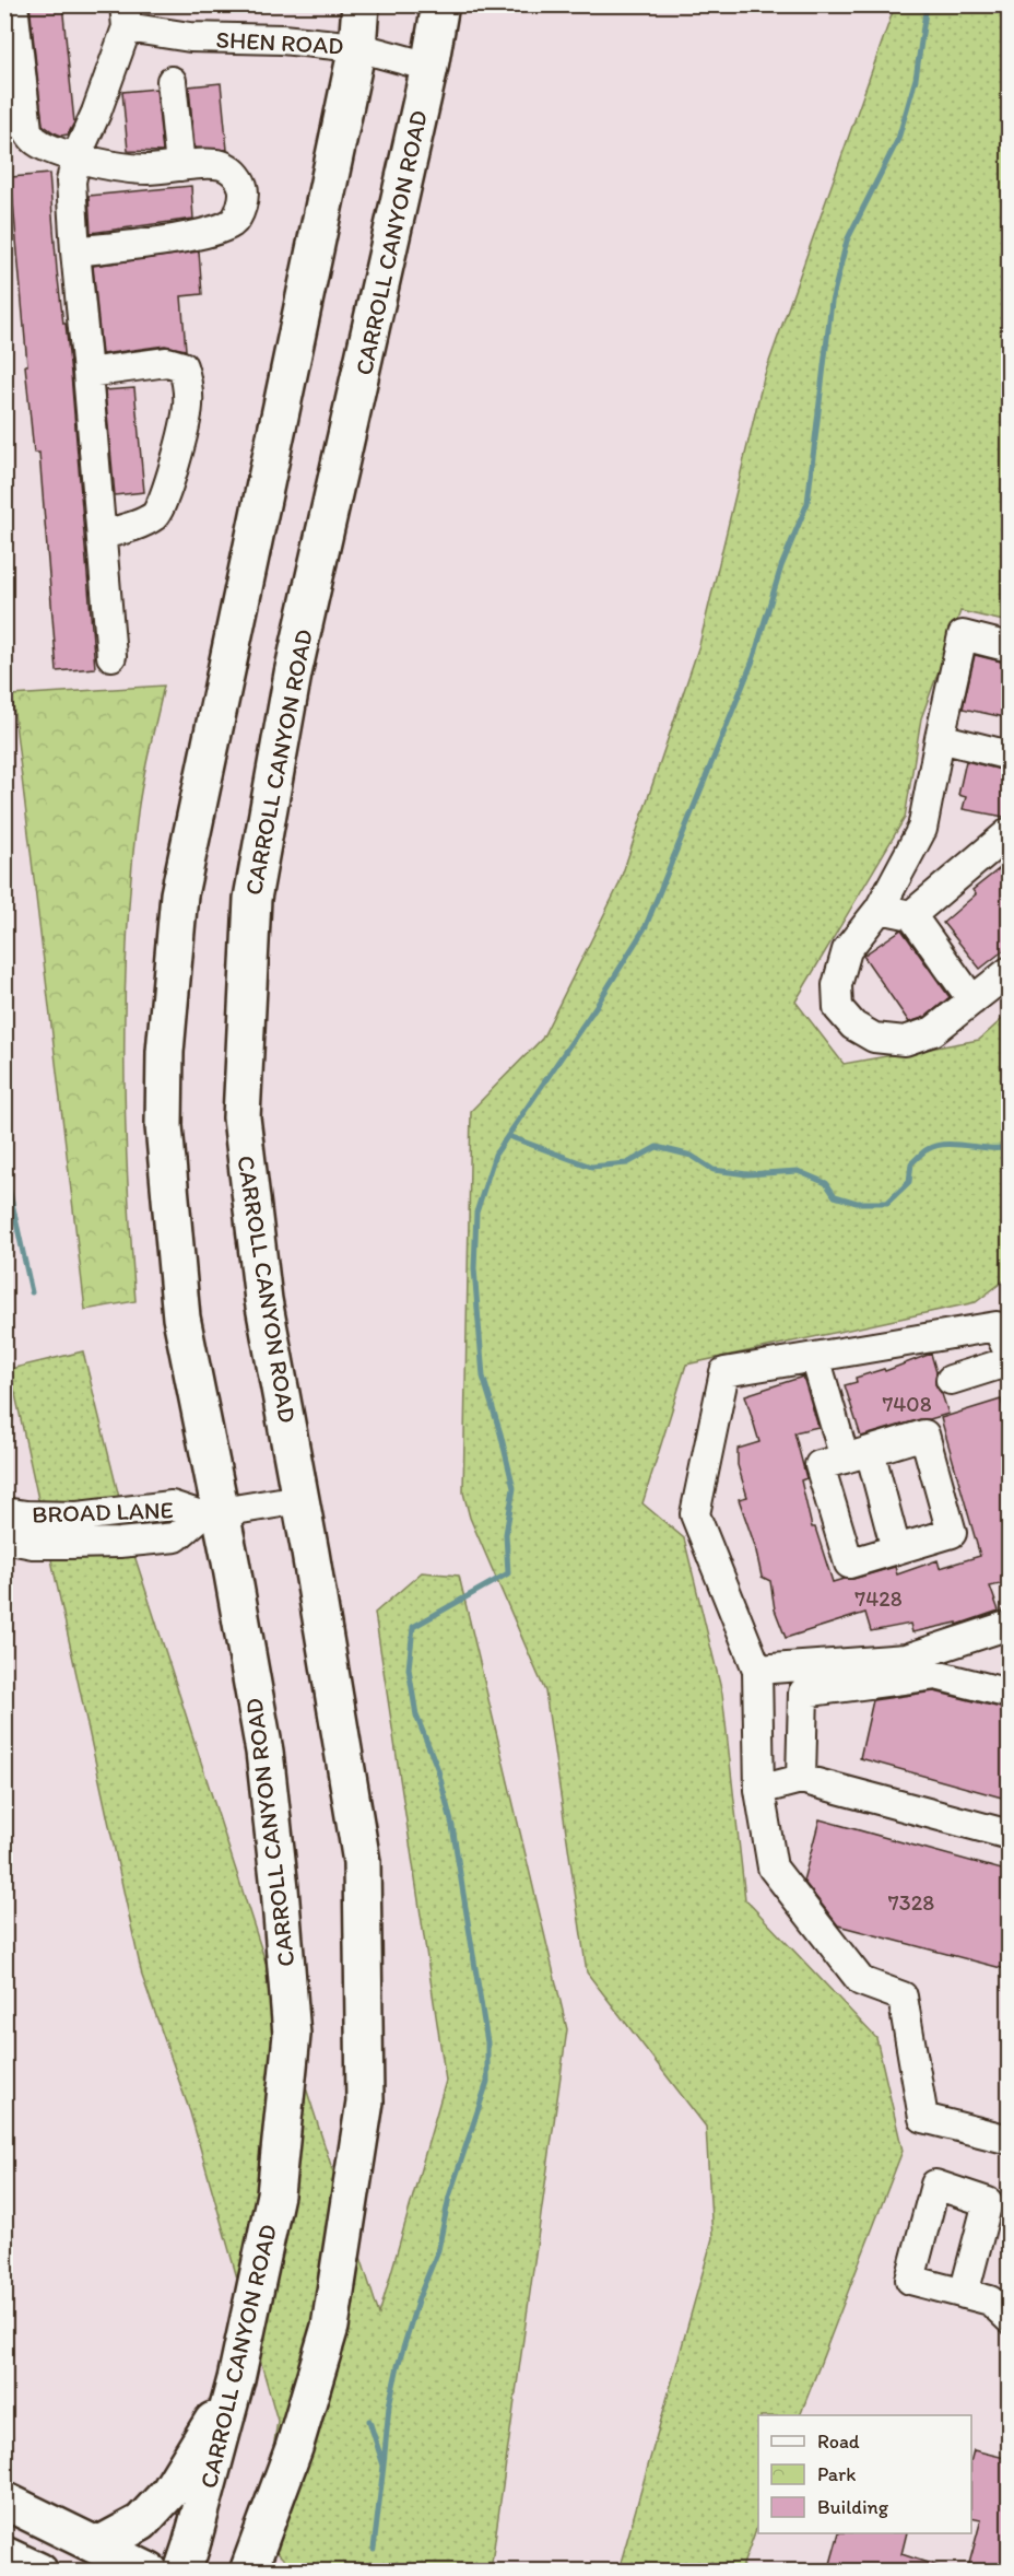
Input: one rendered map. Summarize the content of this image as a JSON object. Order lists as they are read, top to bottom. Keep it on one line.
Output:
{"streets":{"main road":["CARROLL CANYON ROAD"],"street":["SHEN ROAD","BROAD LANE"]},"crossings":[["SHEN ROAD","CARROLL CANYON ROAD"],["CARROLL CANYON ROAD","BROAD LANE"]],"house_numbers":["7408","7428","7328"],"legend":["Road","Park","Building"]}
